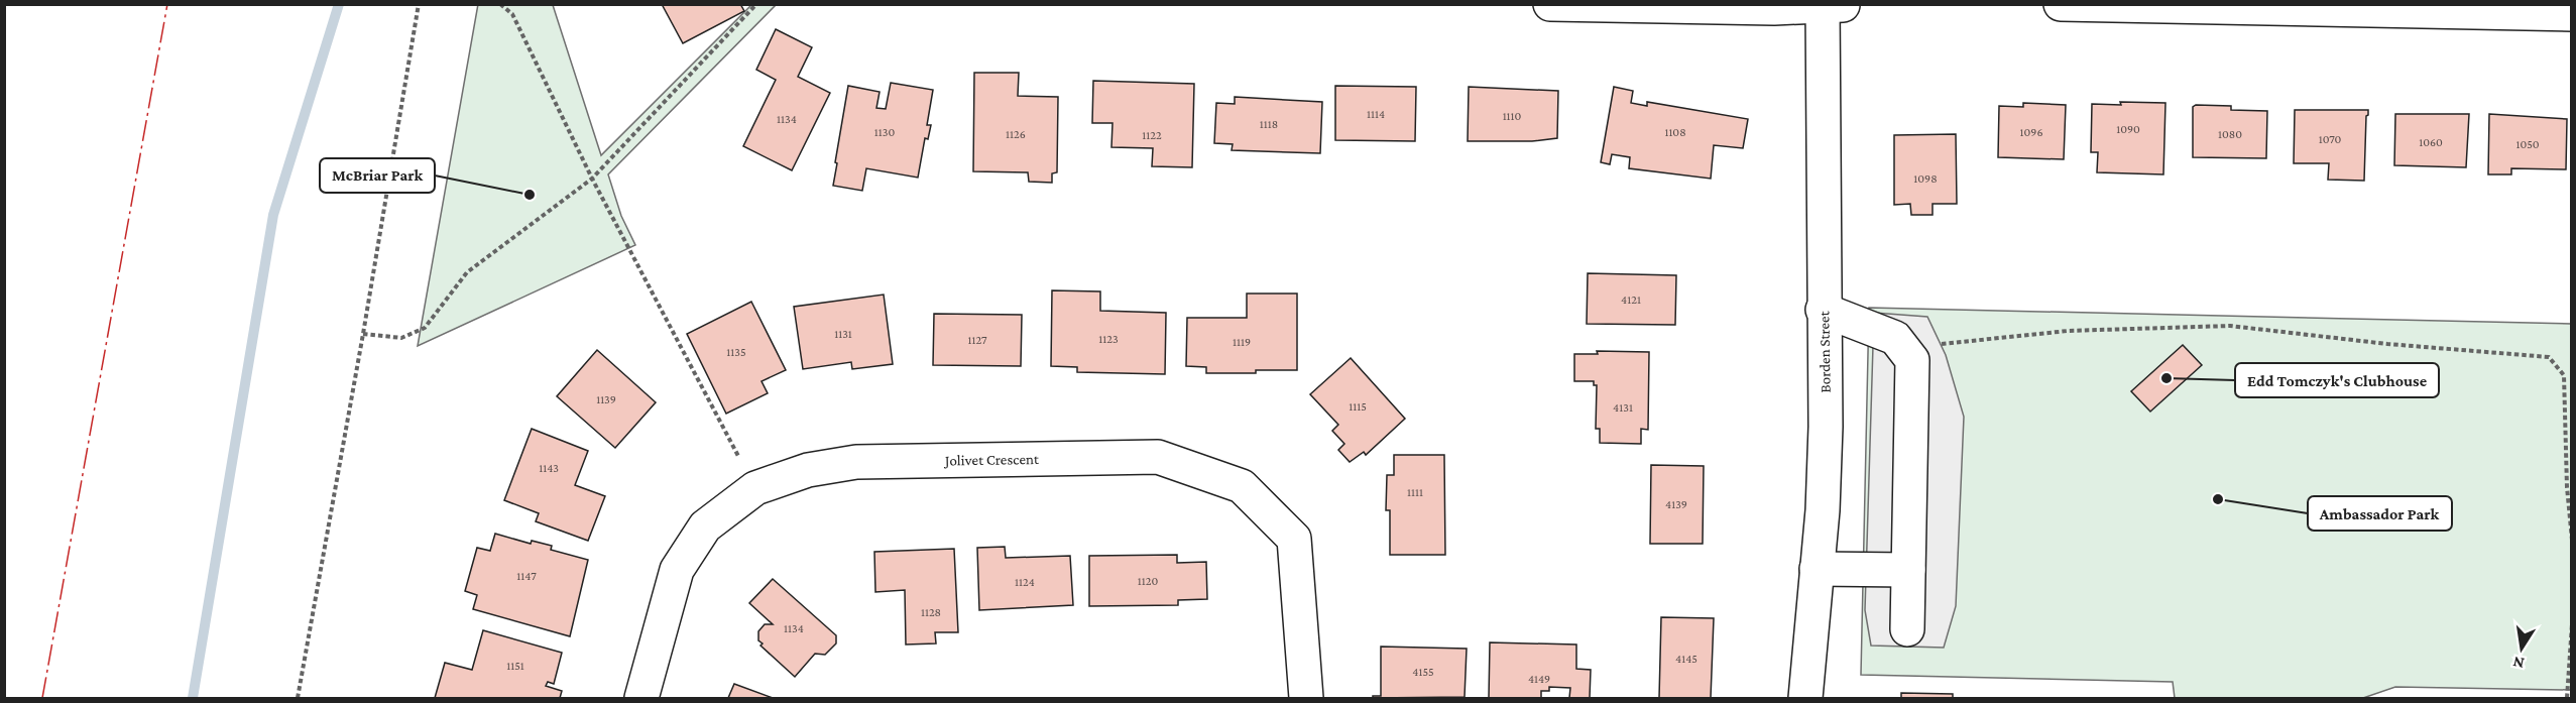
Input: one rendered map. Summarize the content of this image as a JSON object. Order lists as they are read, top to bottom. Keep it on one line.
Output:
{"streets":{"street":["Borden Street","Jolivet Crescent"]},"places":["McBriar Park","Edd Tomczyk's Clubhouse","Ambassador Park"],"house_numbers":["1114","1110","1134","1118","1090","1130","1108","1096","1126","1080","1122","1070","1060","1050","1098","4121","1131","1123","1127","1119","1135","1139","1115","4131","1143","1111","4139","1147","1120","1124","1128","1134","4145","1151","4155","4149"],"north":"bottom"}
